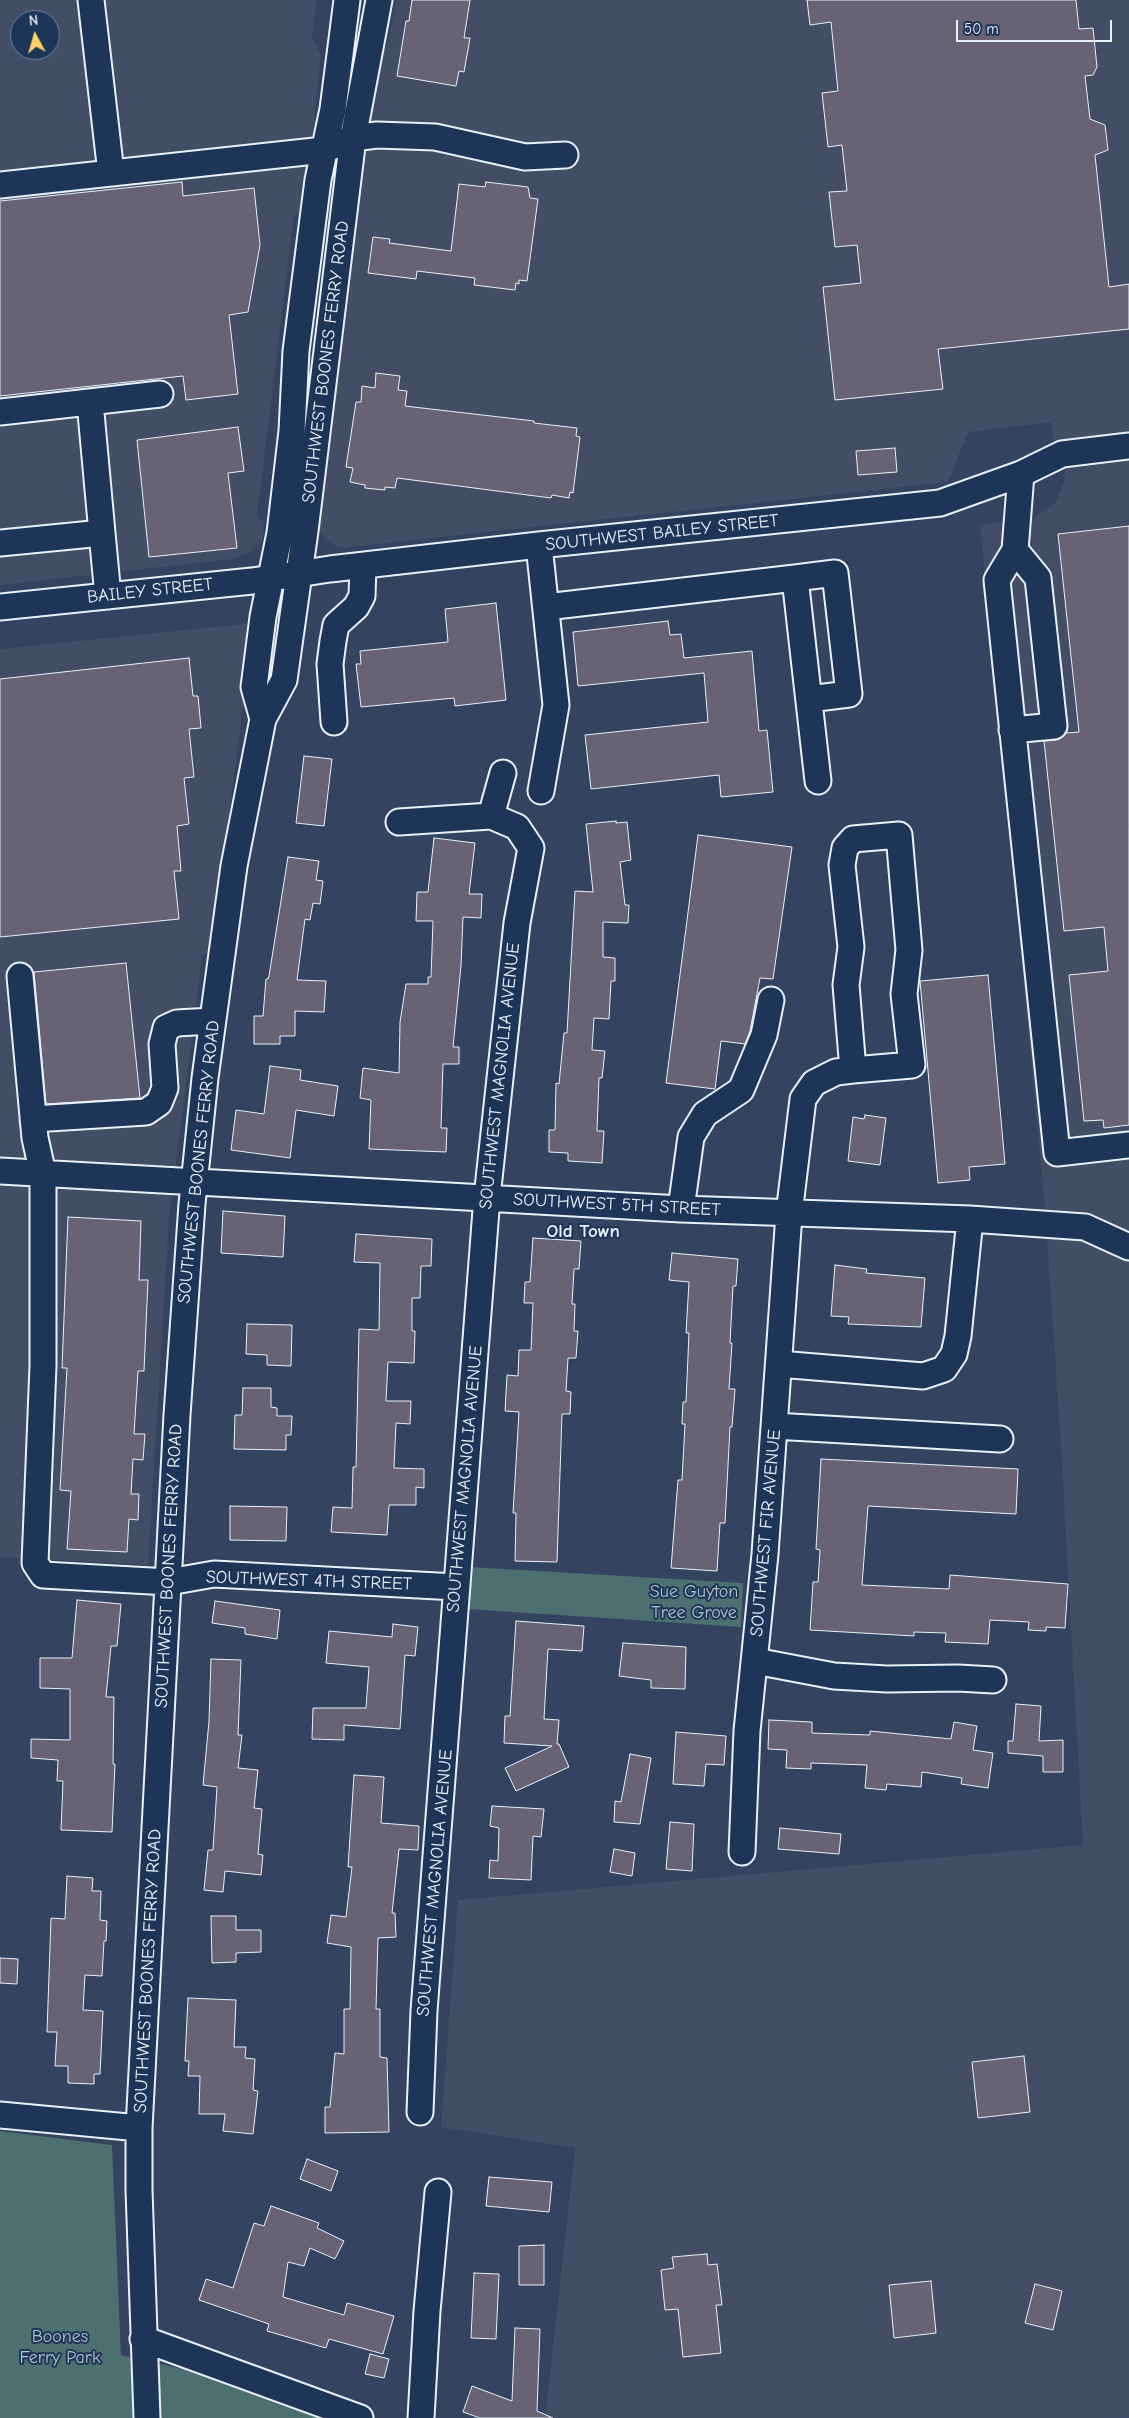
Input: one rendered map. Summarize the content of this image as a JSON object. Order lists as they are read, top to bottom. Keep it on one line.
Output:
{"streets":{"street":["SOUTHWEST BOONES FERRY ROAD","SOUTHWEST BAILEY STREET","BAILEY STREET","SOUTHWEST MAGNOLIA AVENUE","SOUTHWEST 5TH STREET","SOUTHWEST FIR AVENUE","SOUTHWEST 4TH STREET"]},"crossings":[["SOUTHWEST BOONES FERRY ROAD","SOUTHWEST BAILEY STREET"],["SOUTHWEST BOONES FERRY ROAD","BAILEY STREET"],["SOUTHWEST BOONES FERRY ROAD","SOUTHWEST 5TH STREET"],["SOUTHWEST BOONES FERRY ROAD","SOUTHWEST 4TH STREET"],["SOUTHWEST BAILEY STREET","BAILEY STREET"],["SOUTHWEST MAGNOLIA AVENUE","SOUTHWEST 5TH STREET"],["SOUTHWEST MAGNOLIA AVENUE","SOUTHWEST 4TH STREET"],["SOUTHWEST 5TH STREET","SOUTHWEST FIR AVENUE"],["SOUTHWEST 5TH STREET","SOUTHWEST 4TH STREET"]],"districts":["Old Town"],"parks":["Sue Guyton Tree Grove","Boones Ferry Park"],"scale_bar":"50 m","north":"top"}
